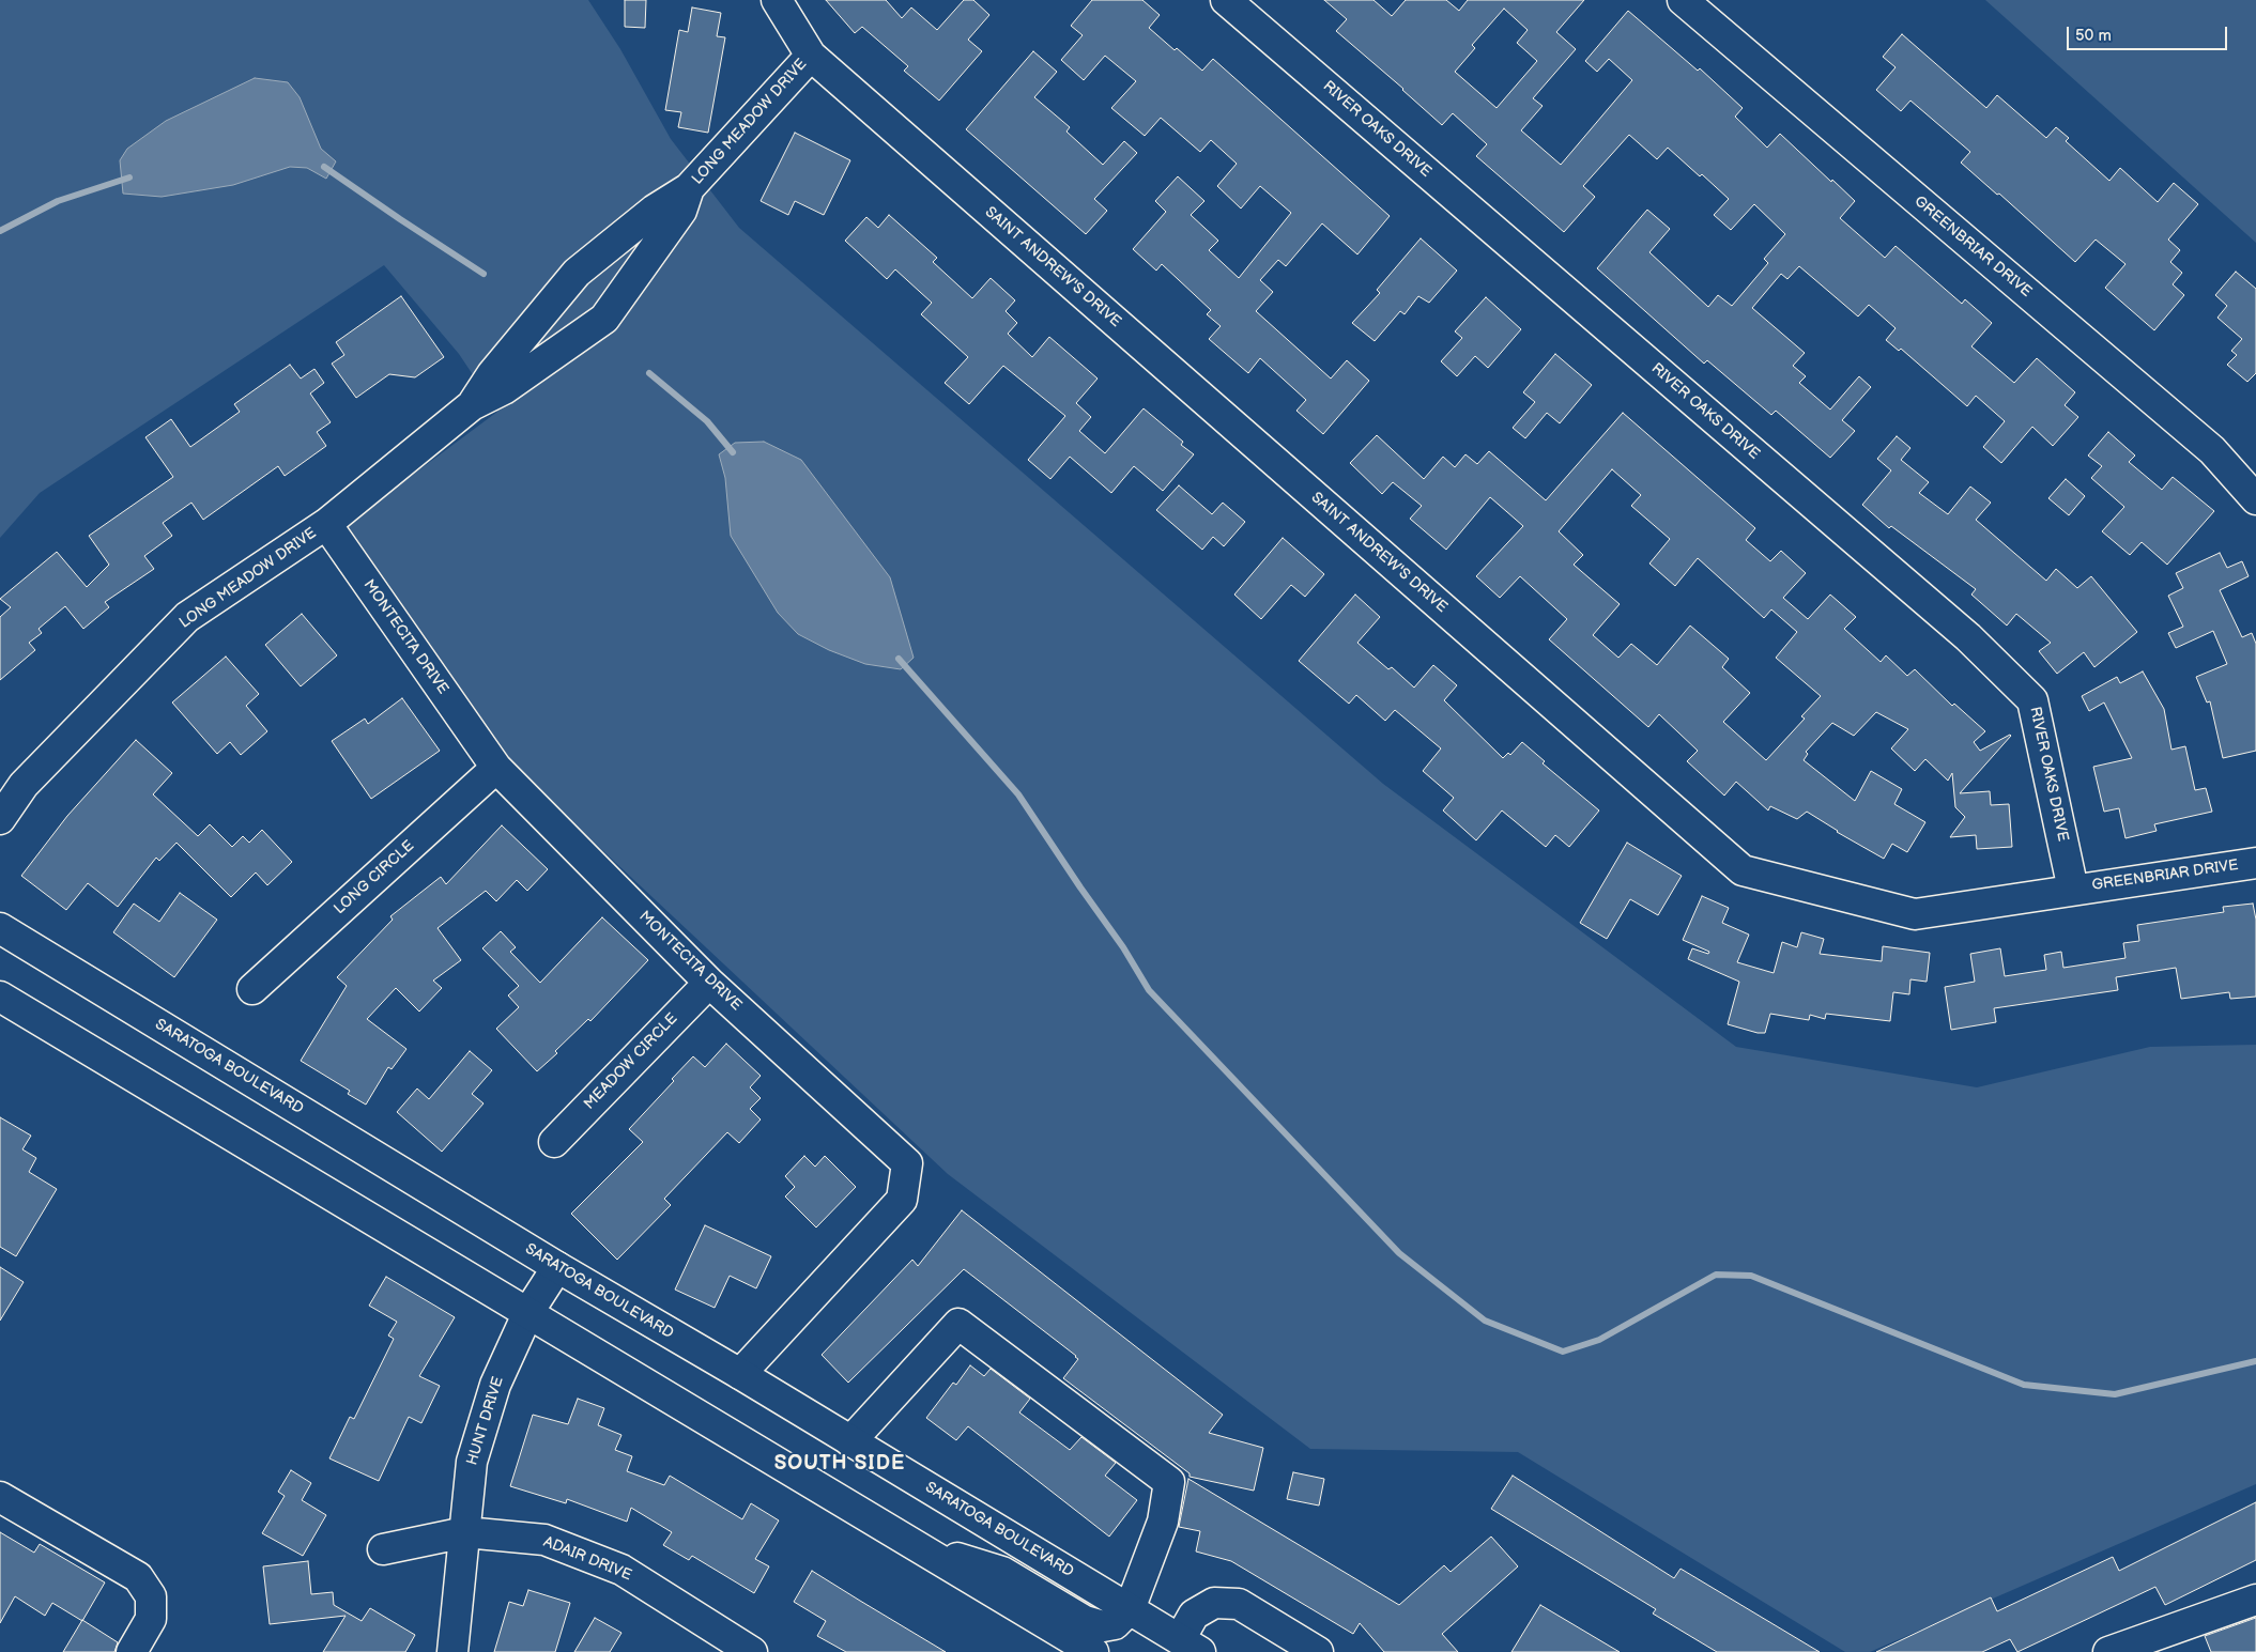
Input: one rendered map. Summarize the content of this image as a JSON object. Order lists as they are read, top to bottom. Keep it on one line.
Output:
{"streets":{"street":["LONG MEADOW DRIVE","RIVER OAKS DRIVE","GREENBRIAR DRIVE","SAINT ANDREW'S DRIVE","MONTECITA DRIVE","LONG CIRCLE","MEADOW CIRCLE","SARATOGA BOULEVARD","HUNT DRIVE","ADAIR DRIVE"]},"crossings":[["LONG MEADOW DRIVE","SAINT ANDREW'S DRIVE"],["LONG MEADOW DRIVE","MONTECITA DRIVE"],["RIVER OAKS DRIVE","GREENBRIAR DRIVE"],["RIVER OAKS DRIVE","SAINT ANDREW'S DRIVE"],["GREENBRIAR DRIVE","SAINT ANDREW'S DRIVE"],["MONTECITA DRIVE","LONG CIRCLE"],["MONTECITA DRIVE","MEADOW CIRCLE"],["MONTECITA DRIVE","SARATOGA BOULEVARD"],["SARATOGA BOULEVARD","HUNT DRIVE"],["HUNT DRIVE","ADAIR DRIVE"]],"districts":["SOUTH SIDE"],"scale_bar":"50 m"}
